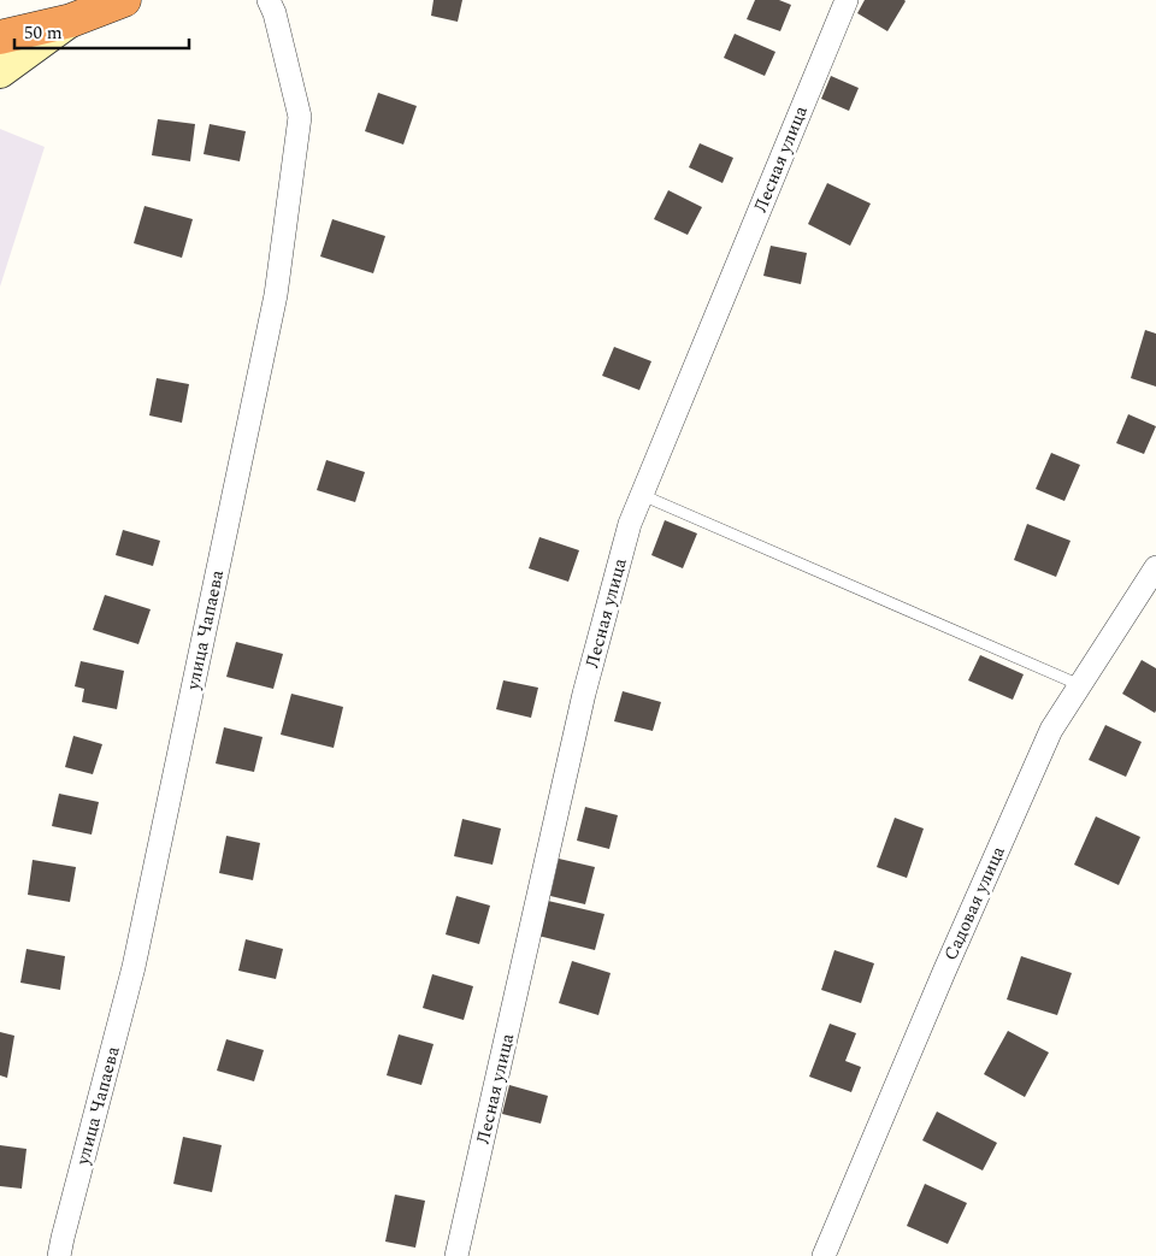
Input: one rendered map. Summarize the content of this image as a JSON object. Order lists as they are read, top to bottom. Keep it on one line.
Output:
{"streets":{"street":["Лесная улица","улица Чапаева","Садовая улица"]},"scale_bar":"50 m"}
